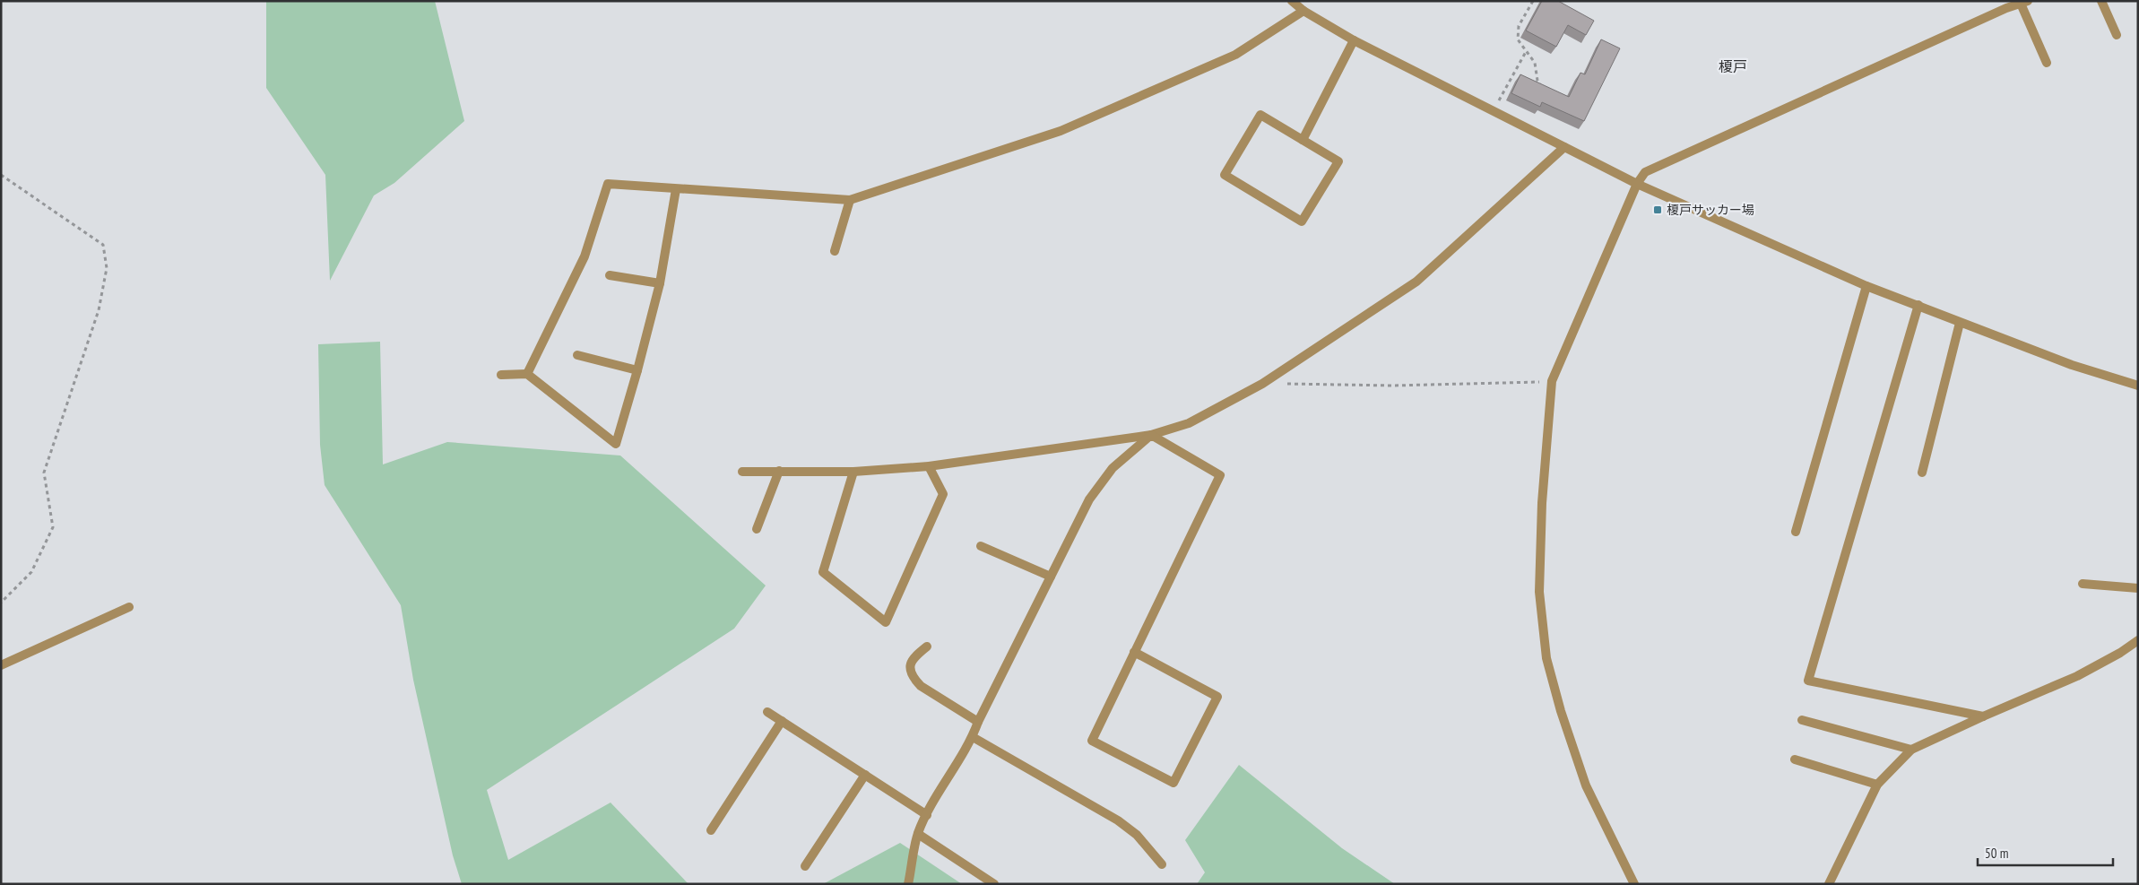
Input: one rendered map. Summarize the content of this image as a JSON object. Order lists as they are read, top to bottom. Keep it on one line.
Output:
{"districts":["榎戸"],"places":{"transit":["榎戸サッカー場"]},"scale_bar":"50 m"}
